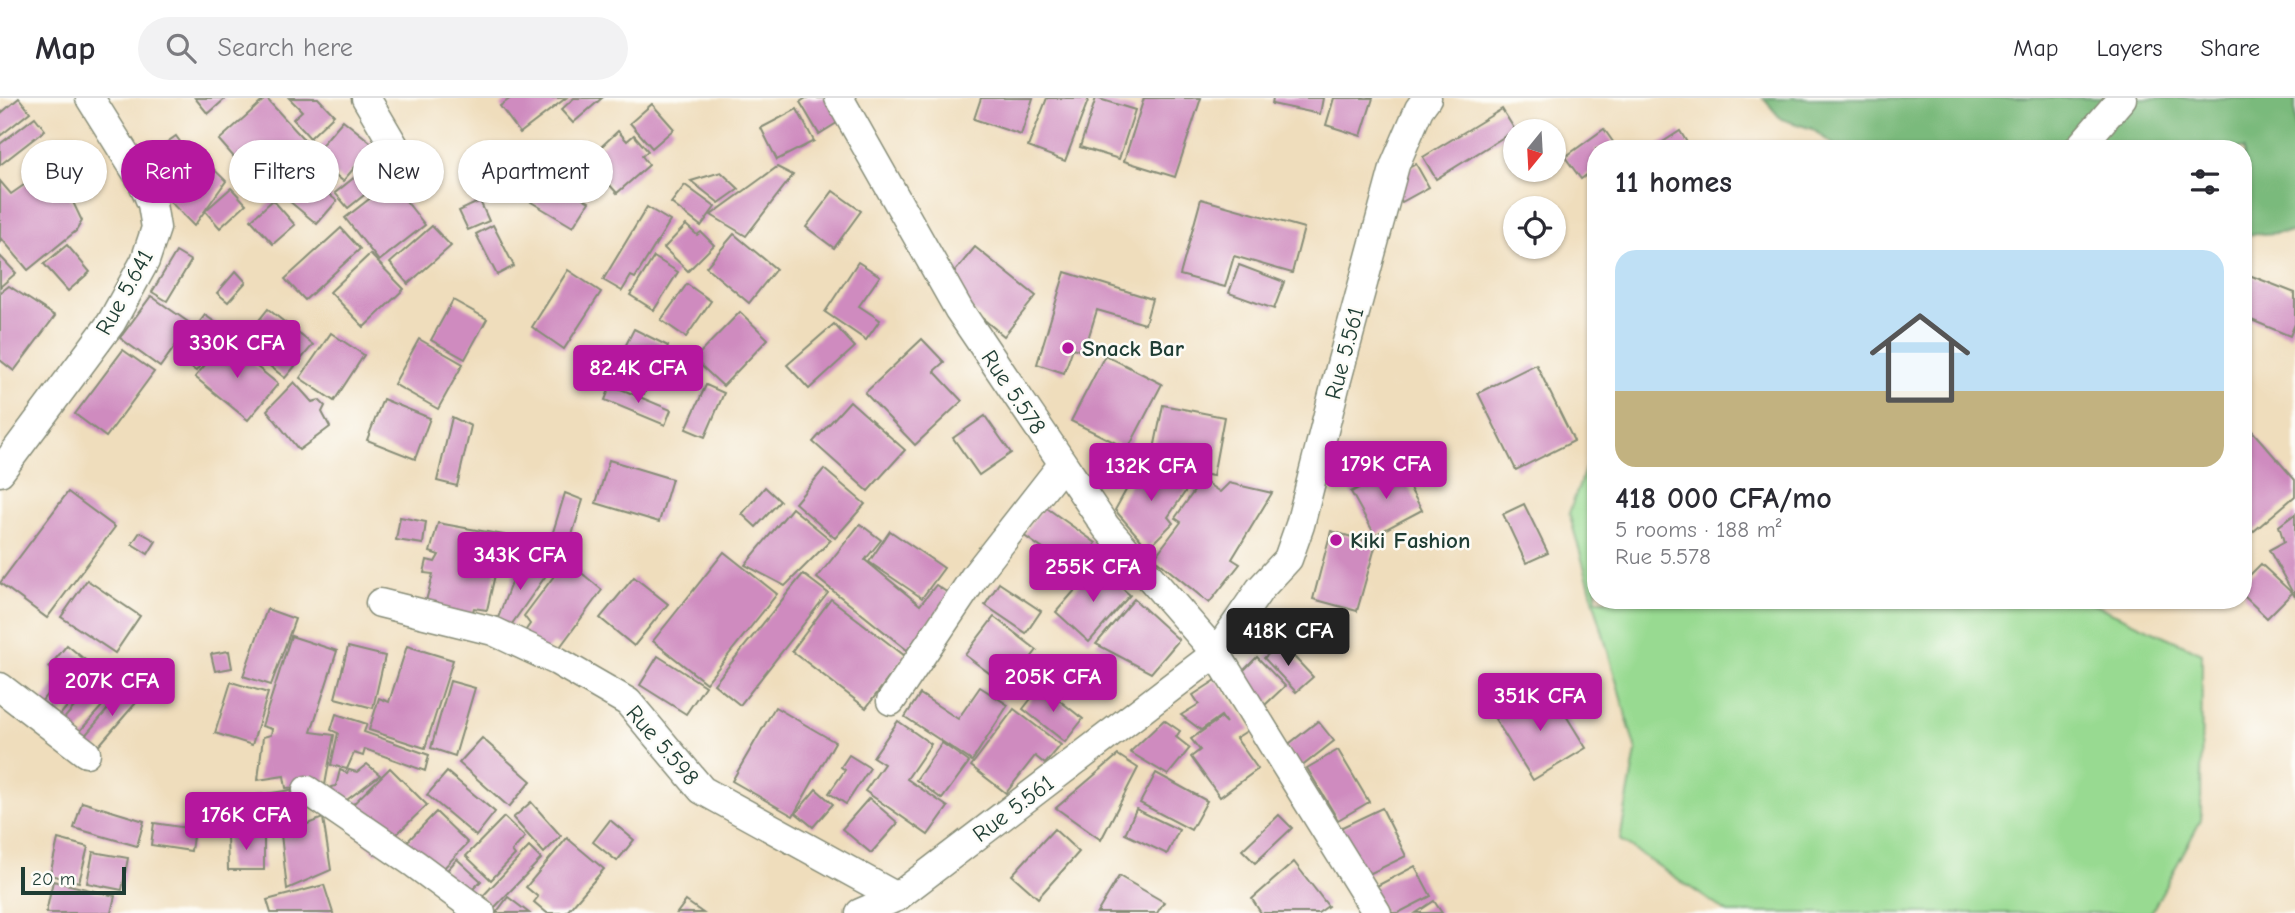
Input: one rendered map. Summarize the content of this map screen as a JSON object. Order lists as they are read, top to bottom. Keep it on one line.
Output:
{"streets":{"street":["Rue 5.641","Rue 5.561","Rue 5.578","Rue 5.598"]},"crossings":[["Rue 5.561","Rue 5.578"],["Rue 5.561","Rue 5.598"]],"places":["Snack Bar","Kiki Fashion"],"scale_bar":"20 m","north":"bottom","page":{"header":"Map","search":"Search here","nav":["Map","Layers","Share"],"chip":["Buy","Rent","Filters","New","Apartment"],"heading":"11 homes","list":[{"name":"418 000 CFA/mo","note":"5 rooms · 188 m² · Rue 5.578"}],"price":["330K CFA","82.4K CFA","179K CFA","132K CFA","343K CFA","255K CFA","418K CFA","205K CFA","207K CFA","351K CFA","176K CFA"],"scale":"20 m"}}
